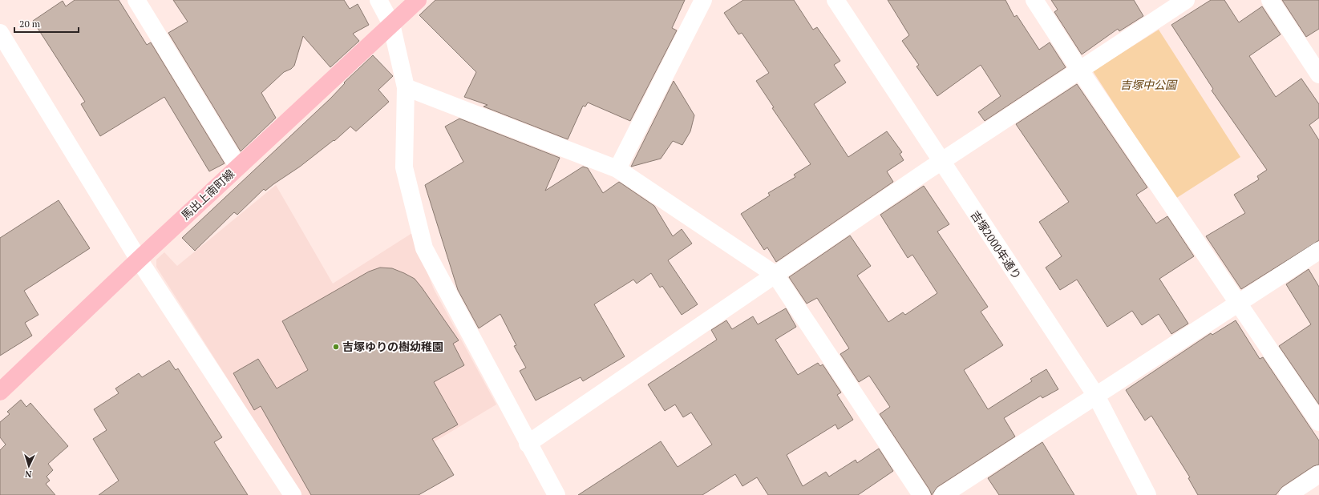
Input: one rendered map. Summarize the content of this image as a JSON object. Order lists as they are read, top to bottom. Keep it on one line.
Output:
{"streets":{"main road":["馬出上南町線"],"street":["吉塚2000年通り"]},"parks":["吉塚中公園"],"places":["吉塚ゆりの樹幼稚園"],"scale_bar":"20 m","north":"bottom"}
